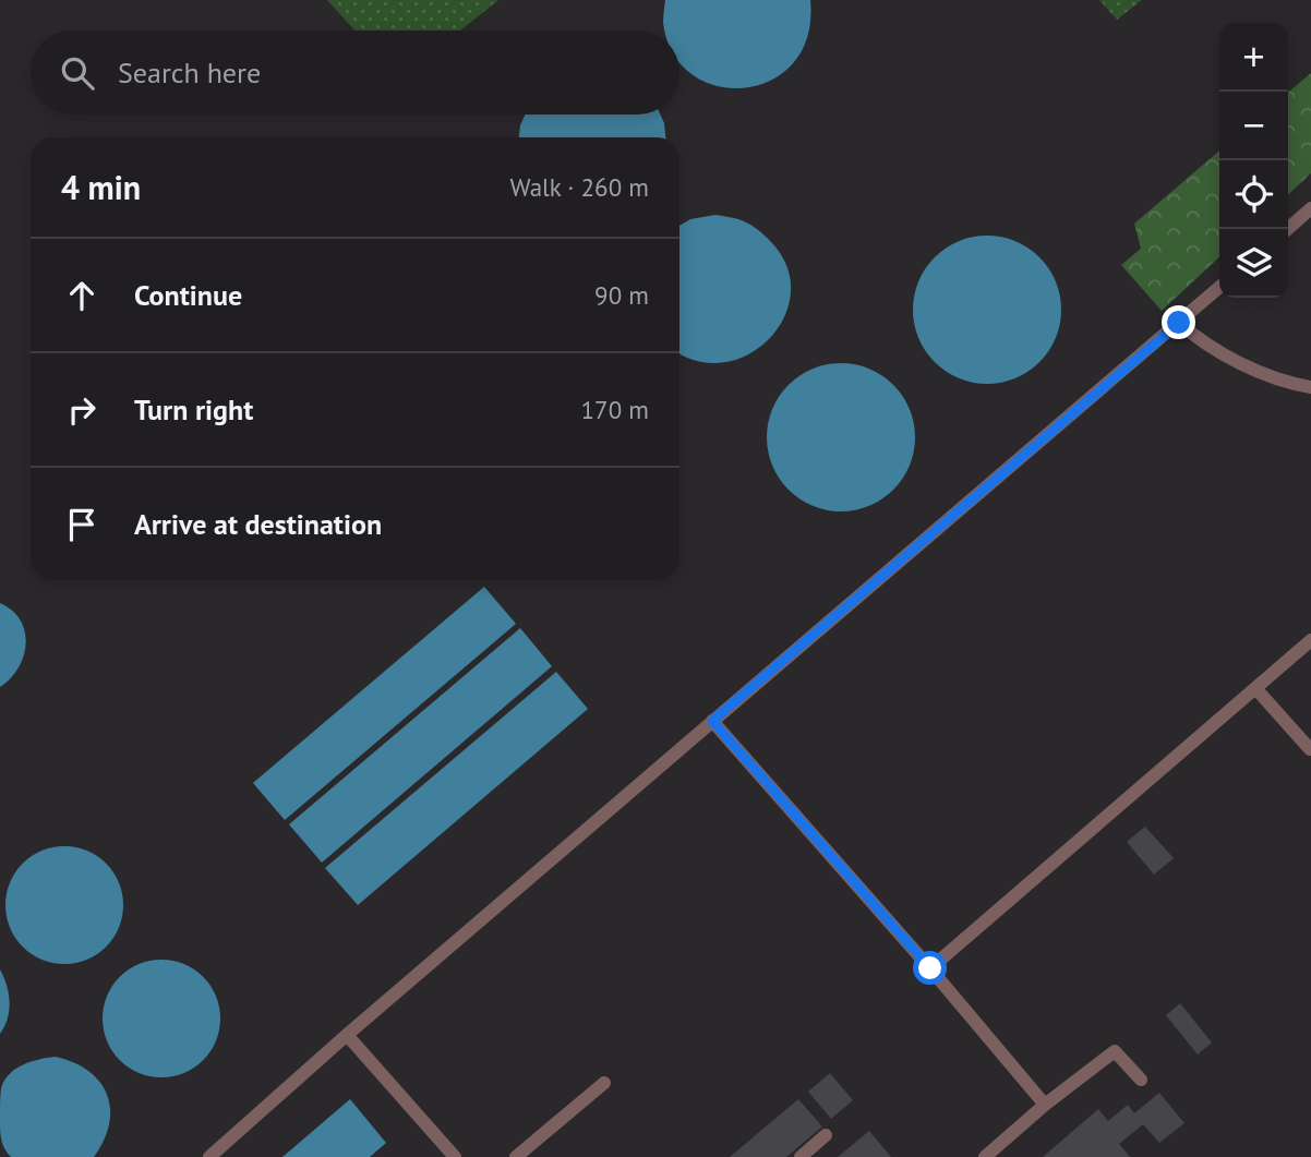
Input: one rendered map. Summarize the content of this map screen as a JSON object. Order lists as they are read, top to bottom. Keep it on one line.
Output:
{"page":{"map_buttons":["+","−"],"search":"Search here","heading":["4 min","Walk · 260 m"],"list":[["Continue","90 m"],["Turn right","170 m"],"Arrive at destination"]}}
